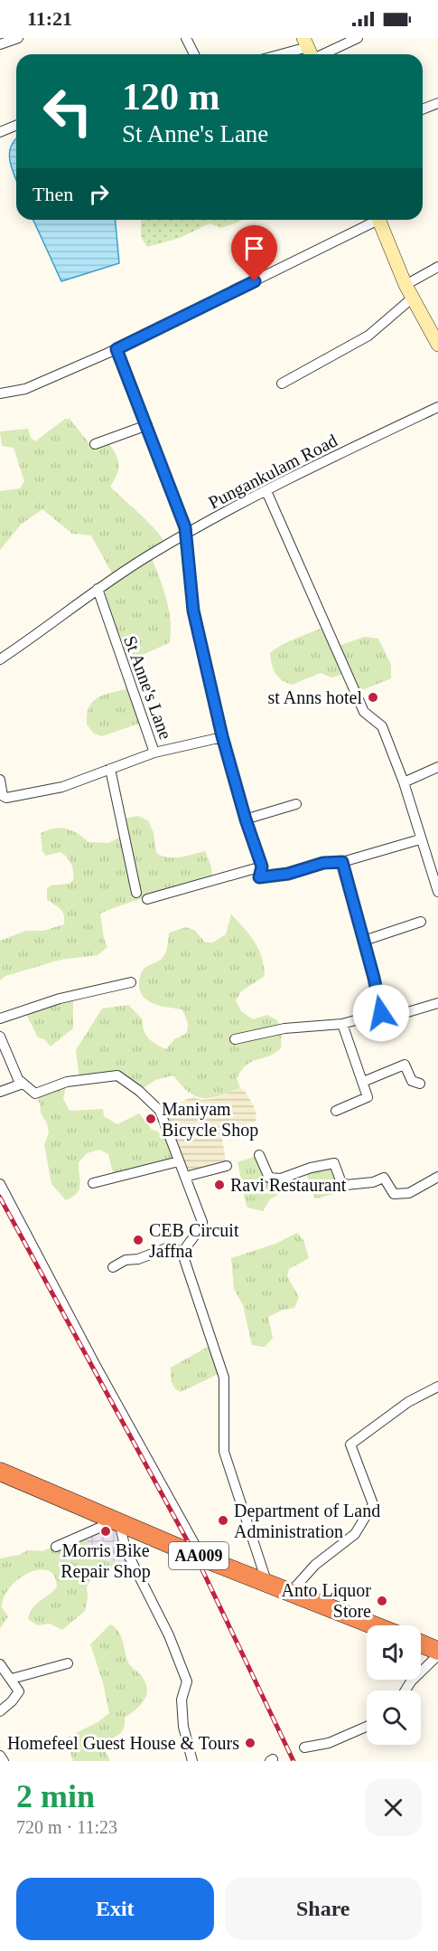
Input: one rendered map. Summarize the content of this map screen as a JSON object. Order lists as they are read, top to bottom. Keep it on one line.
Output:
{"streets":{"highway":["AA009"],"street":["Pungankulam Road","St Anne's Lane"]},"crossings":[["Pungankulam Road","St Anne's Lane"]],"places":["st Anns hotel","Maniyam Bicycle Shop","Ravi Restaurant","CEB Circuit Jaffna","Department of Land Administration","Morris Bike Repair Shop","Anto Liquor Store","Homefeel Guest House & Tours"],"page":{"status":"11:21","turn":["120 m","St Anne's Lane"],"then":"Then","heading":["2 min","720 m · 11:23"],"buttons":["Exit","Share"]}}
